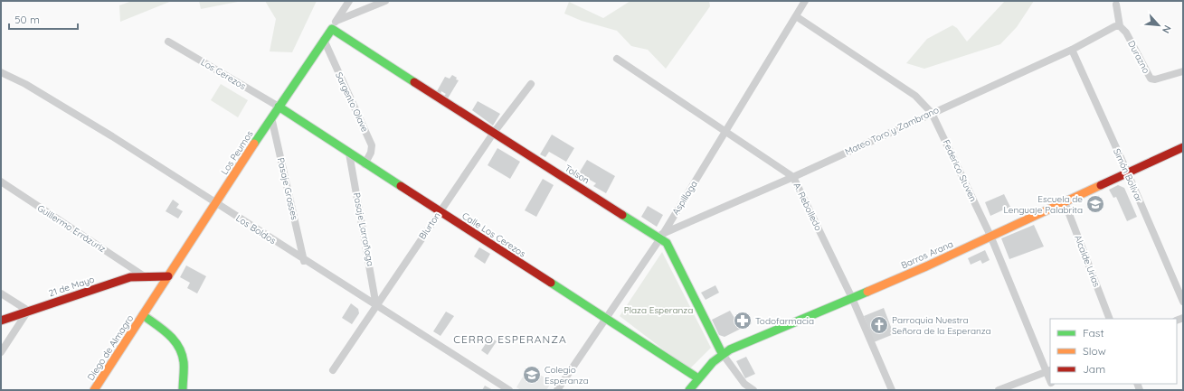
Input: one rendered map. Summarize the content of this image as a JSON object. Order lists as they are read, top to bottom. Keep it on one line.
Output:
{"streets":{"street":["Durazno","Los Cerezos","Sargento Olave","Mateo Toro y Zambrano","Los Peumos","Federico Stuven","Tolson","Simón Bolívar","Pasaje Grosses","Aspillaga","A. Rebolledo","Blurton","Guillermo Errázuriz","Los Boldos","Pasaje Larrañaga","Calle Los Cerezos","Barros Arana","Alcalde Urias","21 de Mayo","Diego de Almagro"]},"crossings":[["Durazno","Mateo Toro y Zambrano"],["Los Cerezos","Los Peumos"],["Los Cerezos","Calle Los Cerezos"],["Sargento Olave","Los Peumos"],["Sargento Olave","Calle Los Cerezos"],["Mateo Toro y Zambrano","Federico Stuven"],["Mateo Toro y Zambrano","Tolson"],["Mateo Toro y Zambrano","Simón Bolívar"],["Mateo Toro y Zambrano","Aspillaga"],["Mateo Toro y Zambrano","A. Rebolledo"],["Los Peumos","Tolson"],["Los Peumos","Pasaje Grosses"],["Los Peumos","Los Boldos"],["Los Peumos","Calle Los Cerezos"],["Los Peumos","21 de Mayo"],["Los Peumos","Diego de Almagro"],["Federico Stuven","Aspillaga"],["Federico Stuven","Barros Arana"],["Tolson","Aspillaga"],["Tolson","Blurton"],["Tolson","Barros Arana"],["Simón Bolívar","Barros Arana"],["Pasaje Grosses","Los Boldos"],["Aspillaga","A. Rebolledo"],["Aspillaga","Calle Los Cerezos"],["A. Rebolledo","Barros Arana"],["Blurton","Los Boldos"],["Blurton","Pasaje Larrañaga"],["Blurton","Calle Los Cerezos"],["Guillermo Errázuriz","21 de Mayo"],["Los Boldos","Pasaje Larrañaga"],["Pasaje Larrañaga","Calle Los Cerezos"],["Calle Los Cerezos","Barros Arana"],["Barros Arana","Alcalde Urias"]],"districts":["CERRO ESPERANZA"],"parks":["Plaza Esperanza"],"places":{"school or university":["Escuela de Lenguaje Palabrita","Colegio Esperanza"],"pharmacy":["Todofarmacia"],"church":["Parroquia Nuestra Señora de la Esperanza"]},"legend":["Fast","Slow","Jam"],"scale_bar":"50 m","north":"bottom right"}
